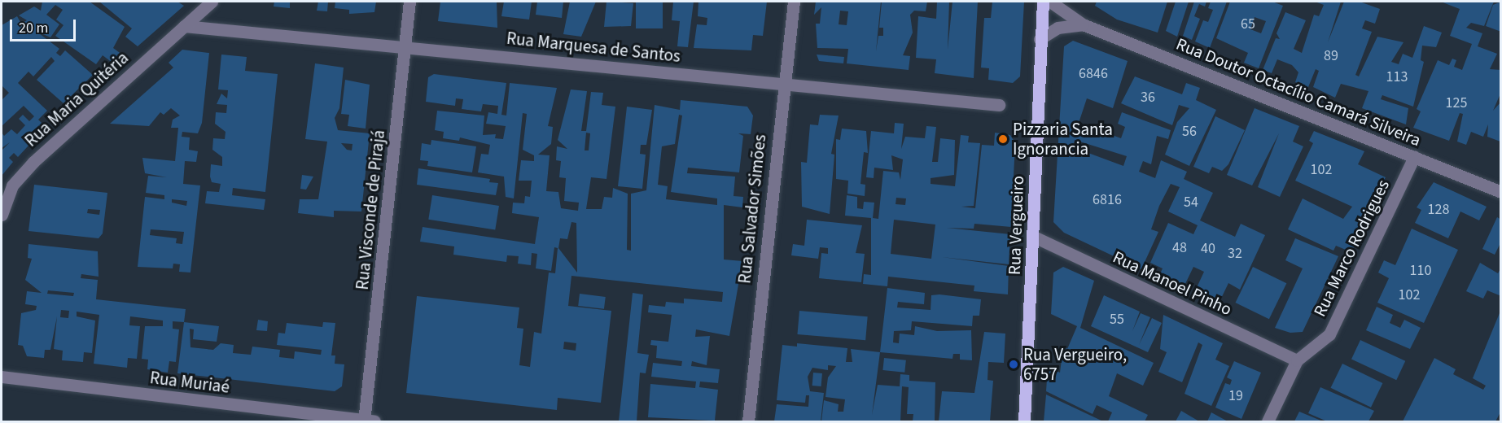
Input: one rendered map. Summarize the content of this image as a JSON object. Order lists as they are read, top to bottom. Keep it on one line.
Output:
{"streets":{"main road":["Rua Vergueiro"],"street":["Rua Marquesa de Santos","Rua Doutor Octacílio Camará Silveira","Rua Maria Quitéria","Rua Salvador Simões","Rua Visconde de Pirajá","Rua Marco Rodrigues","Rua Manoel Pinho","Rua Muriaé"]},"crossings":[["Rua Marquesa de Santos","Rua Maria Quitéria"],["Rua Marquesa de Santos","Rua Salvador Simões"],["Rua Marquesa de Santos","Rua Visconde de Pirajá"],["Rua Doutor Octacílio Camará Silveira","Rua Vergueiro"],["Rua Doutor Octacílio Camará Silveira","Rua Marco Rodrigues"],["Rua Visconde de Pirajá","Rua Muriaé"],["Rua Vergueiro","Rua Manoel Pinho"],["Rua Marco Rodrigues","Rua Manoel Pinho"]],"places":["Pizzaria Santa Ignorancia","Rua Vergueiro, 6757"],"house_numbers":["65","89","6846","113","36","125","56","102","6816","54","128","48","40","32","110","102","55","19"],"scale_bar":"20 m"}
